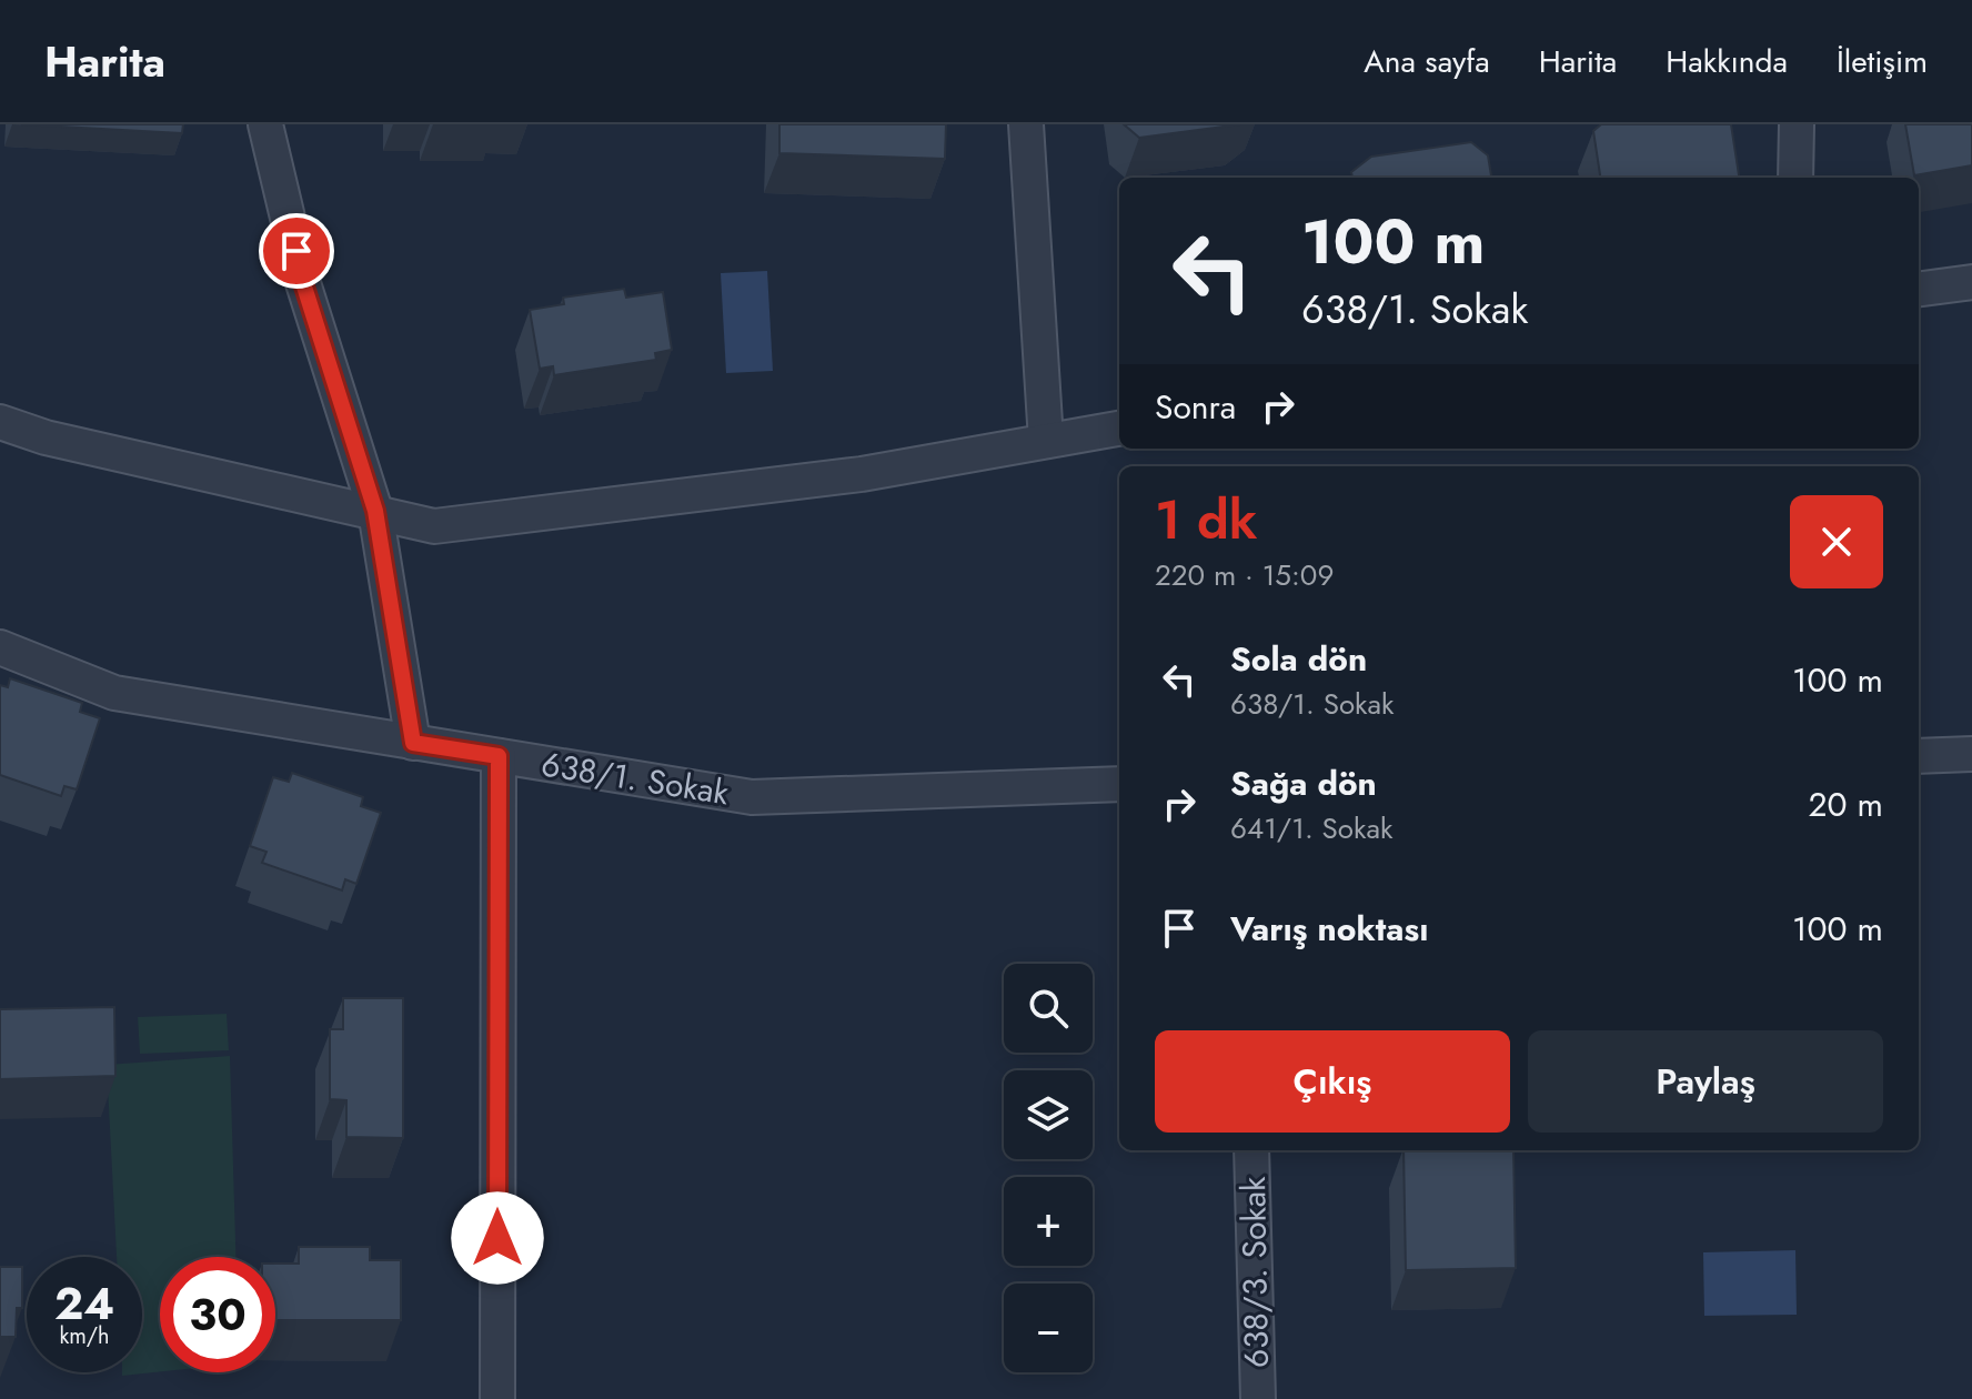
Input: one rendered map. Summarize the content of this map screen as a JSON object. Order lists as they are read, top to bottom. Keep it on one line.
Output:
{"streets":{"street":["638/1. Sokak","638/3. Sokak"]},"page":{"header":"Harita","nav":["Ana sayfa","Harita","Hakkında","İletişim"],"turn":["100 m","638/1. Sokak"],"then":"Sonra","heading":["1 dk","220 m · 15:09"],"list":[{"name":"Sola dön","note":"638/1. Sokak","value":"100 m"},{"name":"Sağa dön","note":"641/1. Sokak","value":"20 m"},{"name":"Varış noktası","value":"100 m"}],"map_buttons":["+","−"],"buttons":["Çıkış","Paylaş"],"speed":"24 km/h","limit":"30"}}
